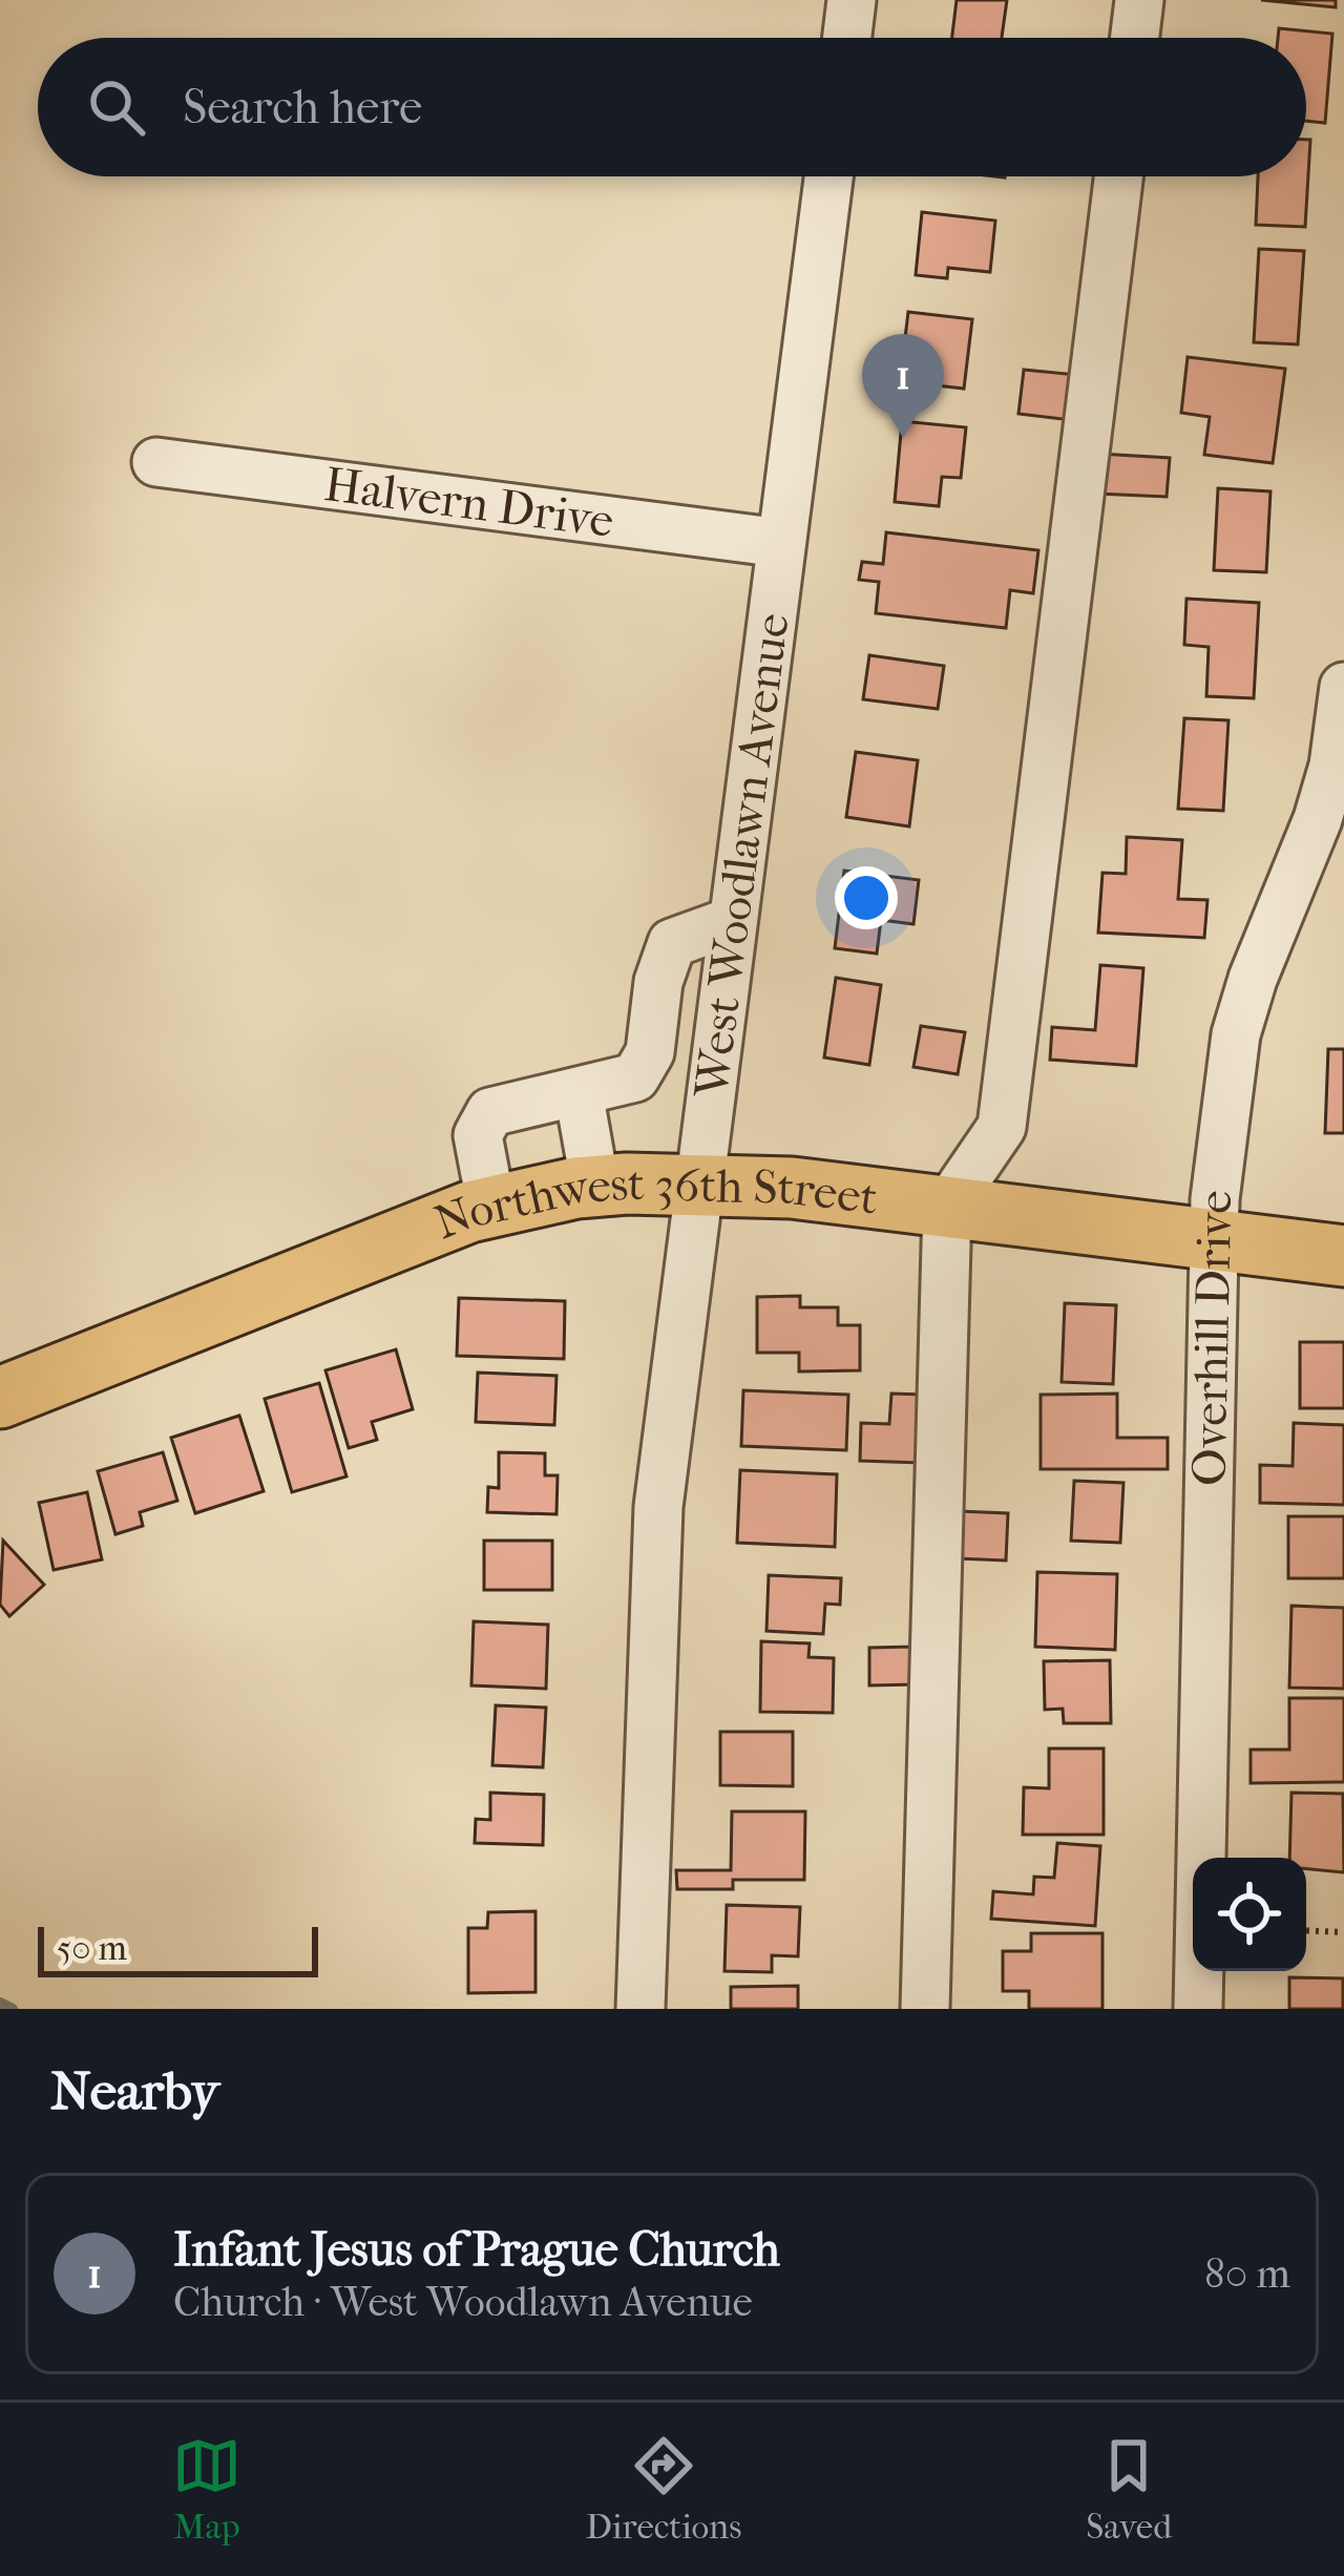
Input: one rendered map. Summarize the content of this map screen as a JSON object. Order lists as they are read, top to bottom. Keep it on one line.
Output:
{"streets":{"main road":["Northwest 36th Street"],"street":["Halvern Drive","West Woodlawn Avenue","Overhill Drive"]},"crossings":[["Halvern Drive","West Woodlawn Avenue"],["West Woodlawn Avenue","Northwest 36th Street"],["Northwest 36th Street","Overhill Drive"]],"scale_bar":"50 m","page":{"search":"Search here","pins":"1","scale":"50 m","heading":"Nearby","list":[{"mark":"1","name":"Infant Jesus of Prague Church","note":"Church · West Woodlawn Avenue","value":"80 m"}],"nav":["Map","Directions","Saved"]}}
